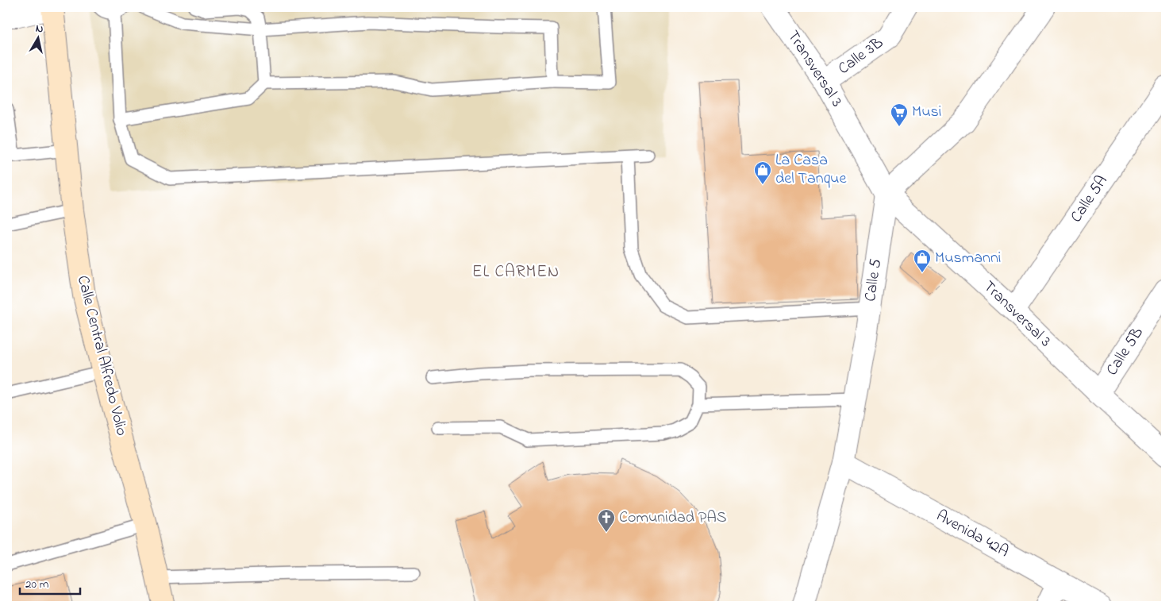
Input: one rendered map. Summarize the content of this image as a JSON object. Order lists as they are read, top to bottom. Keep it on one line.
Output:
{"streets":{"main road":["Calle Central Alfredo Volio"],"street":["Calle 3B","Transversal 3","Calle 5A","Calle 5","Calle 5B","Avenida 42A"]},"crossings":[["Calle 3B","Transversal 3"],["Transversal 3","Calle 5A"],["Transversal 3","Calle 5"],["Transversal 3","Calle 5B"],["Calle 5","Avenida 42A"]],"districts":["EL CARMEN"],"places":{"supermarket":["Musi"],"shop":["La Casa del Tanque","Musmanni"],"church":["Comunidad PAS"]},"scale_bar":"20 m","north":"top"}
